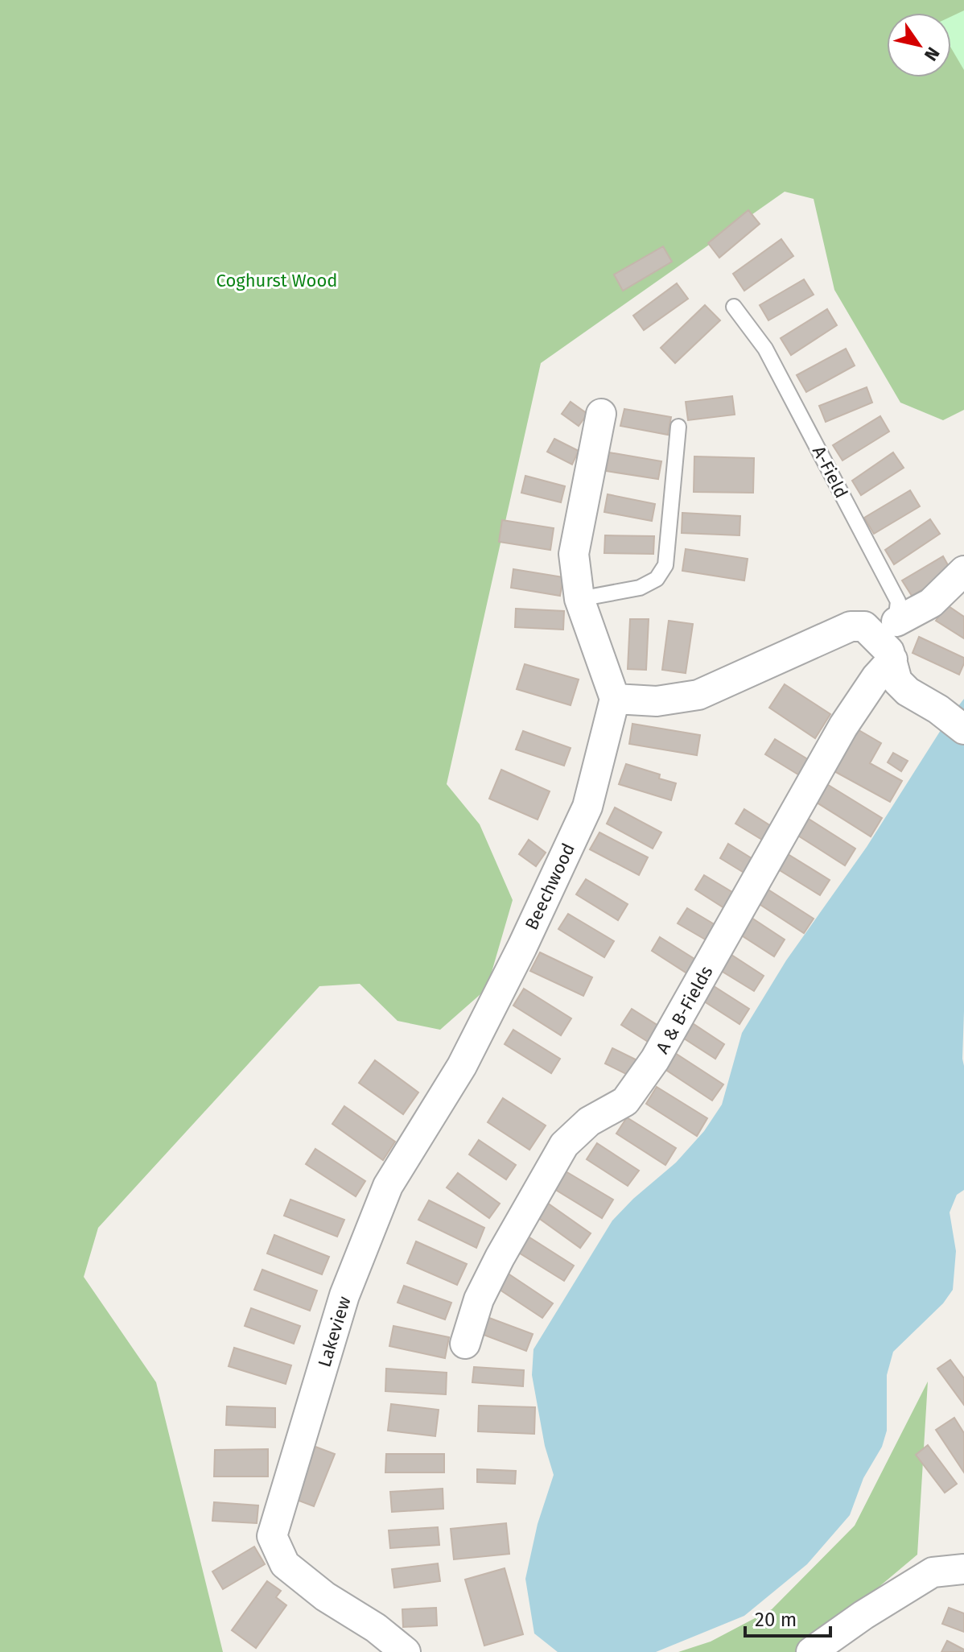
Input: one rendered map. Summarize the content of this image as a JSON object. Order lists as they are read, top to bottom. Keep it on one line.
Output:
{"streets":{"street":["Beechwood","A & B-Fields","Lakeview"],"lane":["A-Field"]},"crossings":[["A-Field","A & B-Fields"],["Beechwood","Lakeview"]],"parks":["Coghurst Wood"],"scale_bar":"20 m","north":"bottom right"}
